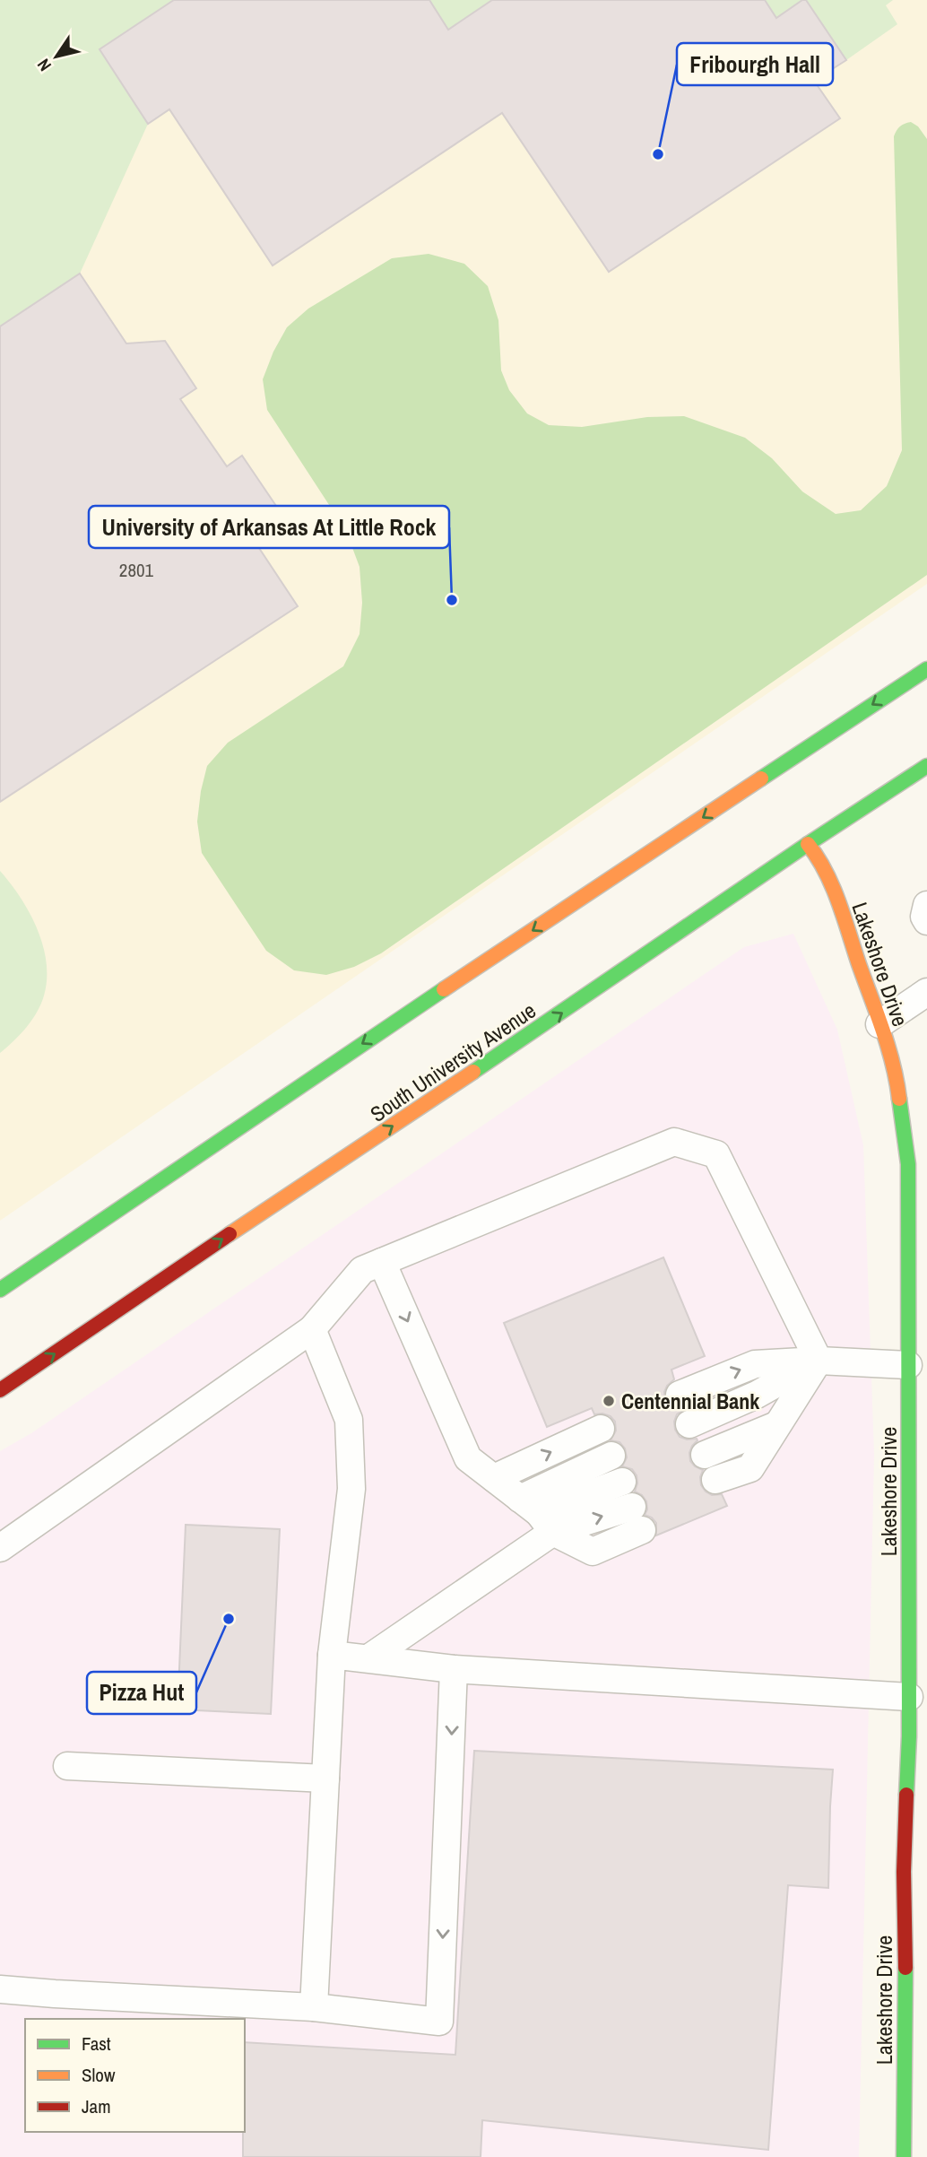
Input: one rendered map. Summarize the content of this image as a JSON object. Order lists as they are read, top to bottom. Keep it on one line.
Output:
{"streets":{"main road":["Lakeshore Drive","South University Avenue"]},"crossings":[["Lakeshore Drive","South University Avenue"]],"places":["Fribourgh Hall","University of Arkansas At Little Rock","Centennial Bank","Pizza Hut"],"house_numbers":["2801"],"legend":["Fast","Slow","Jam"],"north":"bottom left"}
